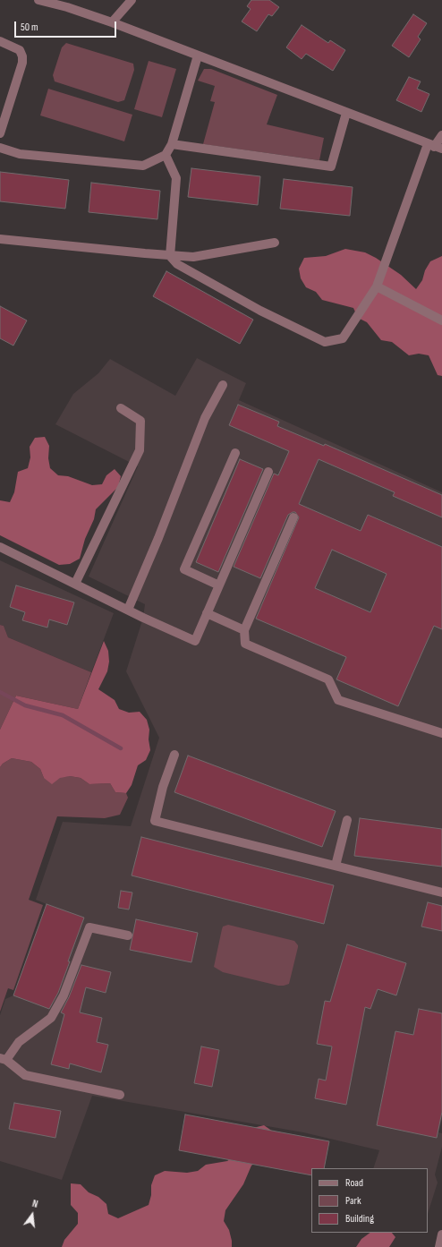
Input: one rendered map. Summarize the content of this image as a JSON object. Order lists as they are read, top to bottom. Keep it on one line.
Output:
{"legend":["Road","Park","Building"],"scale_bar":"50 m","north":"top"}
